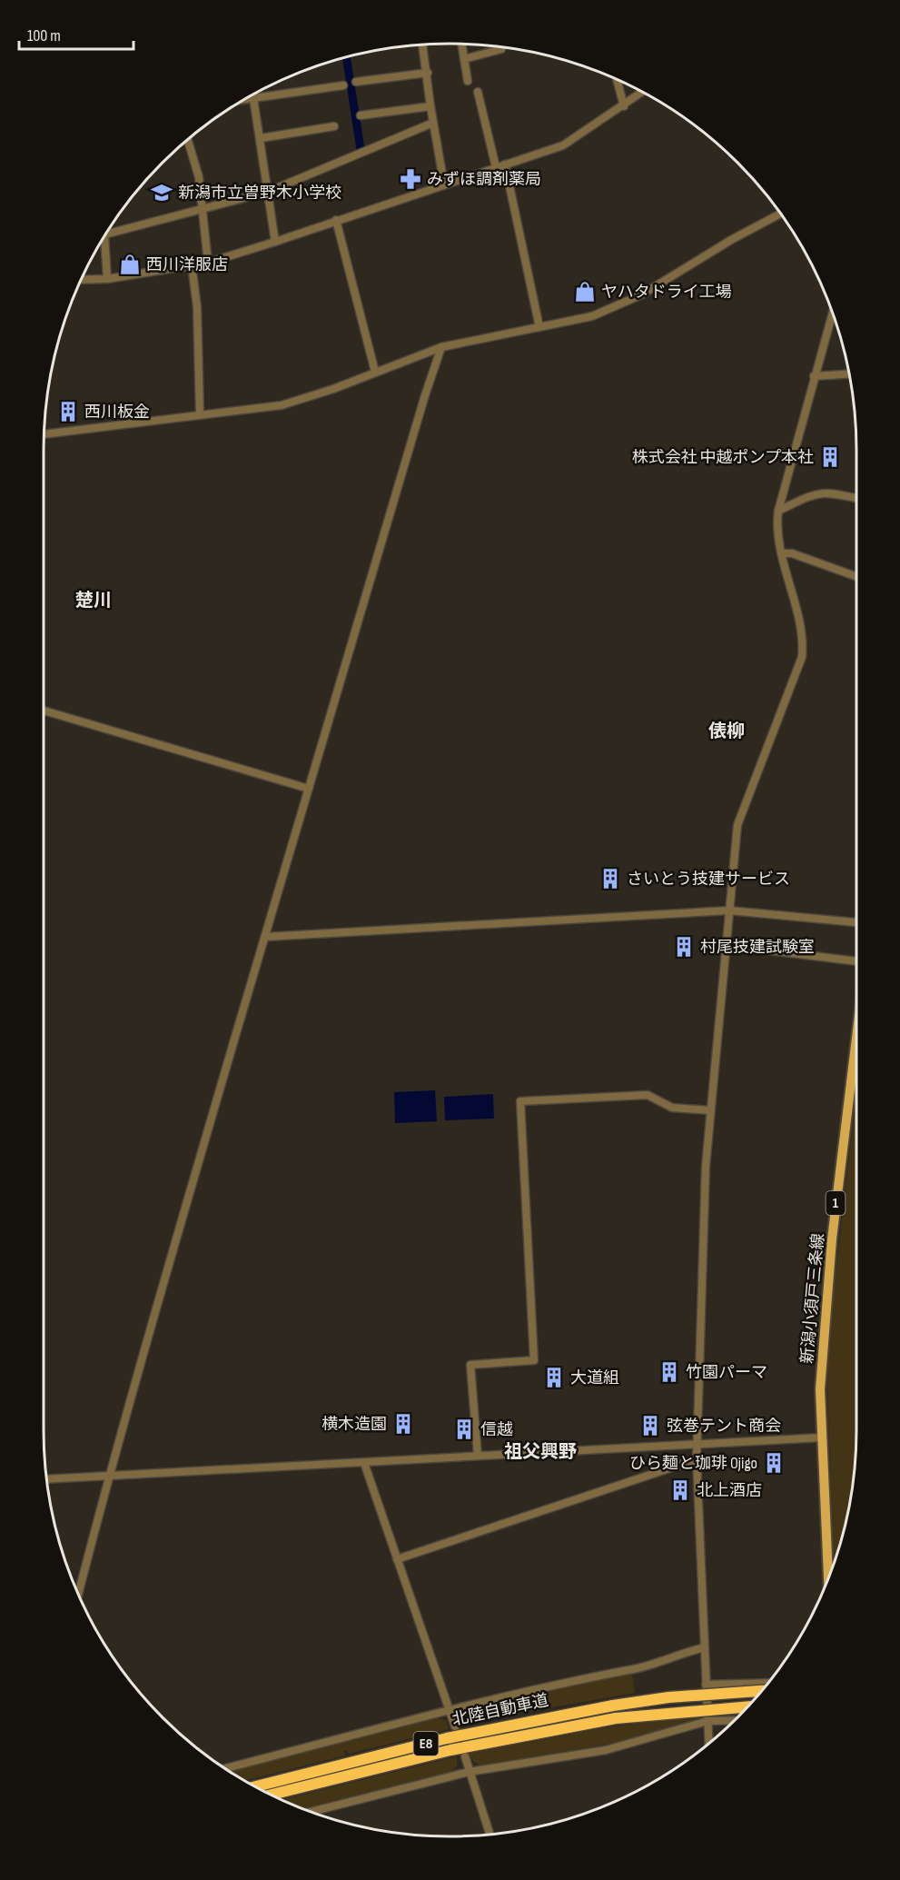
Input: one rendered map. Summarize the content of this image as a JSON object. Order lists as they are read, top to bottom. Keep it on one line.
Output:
{"streets":{"highway":["北陸自動車道","E8"],"main road":["1","新潟小須戸三条線"]},"districts":["楚川","俵柳","祖父興野"],"places":{"pharmacy":["みずほ調剤薬局"],"school or university":["新潟市立曽野木小学校"],"shop":["西川洋服店","ヤハタドライ工場"],"building":["西川板金","株式会社 中越ポンプ本社","さいとう技建サービス","村尾技建試験室","竹園パーマ","大道組","横木造園","弦巻テント商会","信越","ひら麺と珈琲 Ojigo","北上酒店"]},"scale_bar":"100 m"}
